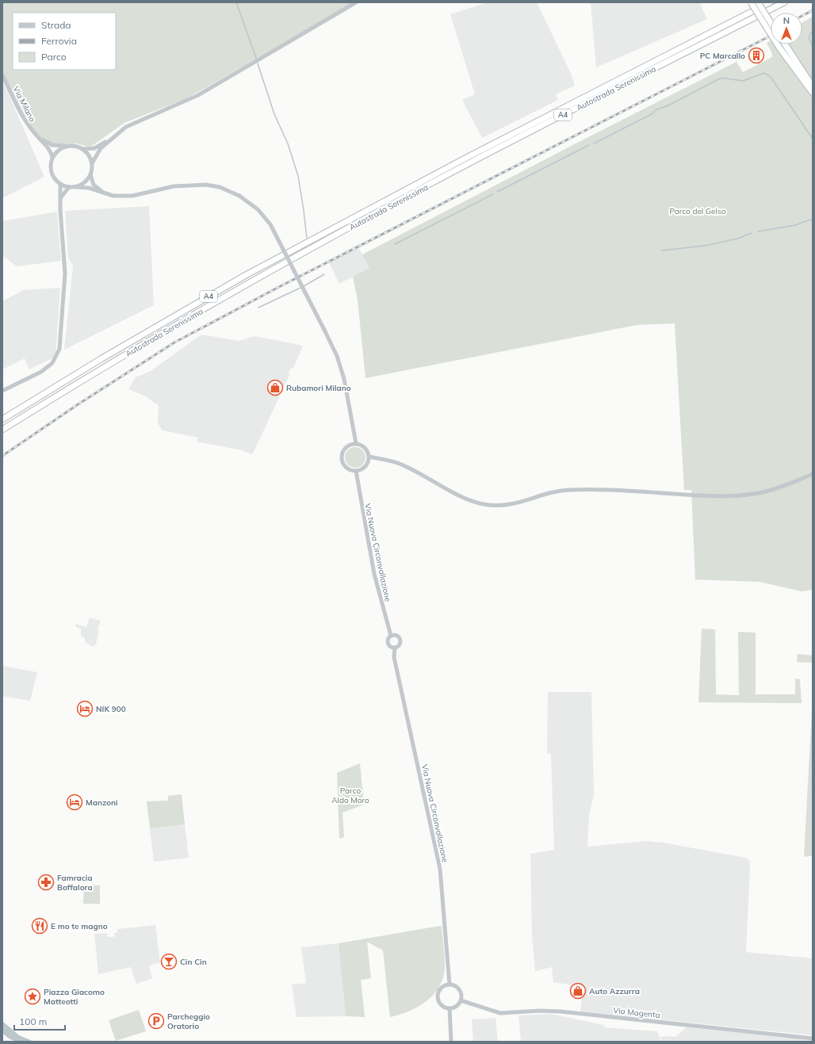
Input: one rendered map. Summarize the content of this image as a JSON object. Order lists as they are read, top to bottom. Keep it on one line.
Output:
{"streets":{"highway":["Autostrada Serenissima","A4"],"street":["Via Milano","Via Nuova Circonvallazione","Via Magenta"]},"crossings":[["Via Nuova Circonvallazione","Via Magenta"]],"parks":["Parco del Gelso","Parco Aldo Moro"],"places":{"building":["PC Marcallo"],"shop":["Rubamori Milano","Auto Azzurra"],"hotel":["NIK 900","Manzoni"],"pharmacy":["Famracia Boffalora"],"restaurant":["E mo te magno"],"bar":["Cin Cin"],"place":["Piazza Giacomo Matteotti"],"parking":["Parcheggio Oratorio"]},"legend":["Strada","Ferrovia","Parco"],"scale_bar":"100 m","north":"top"}
